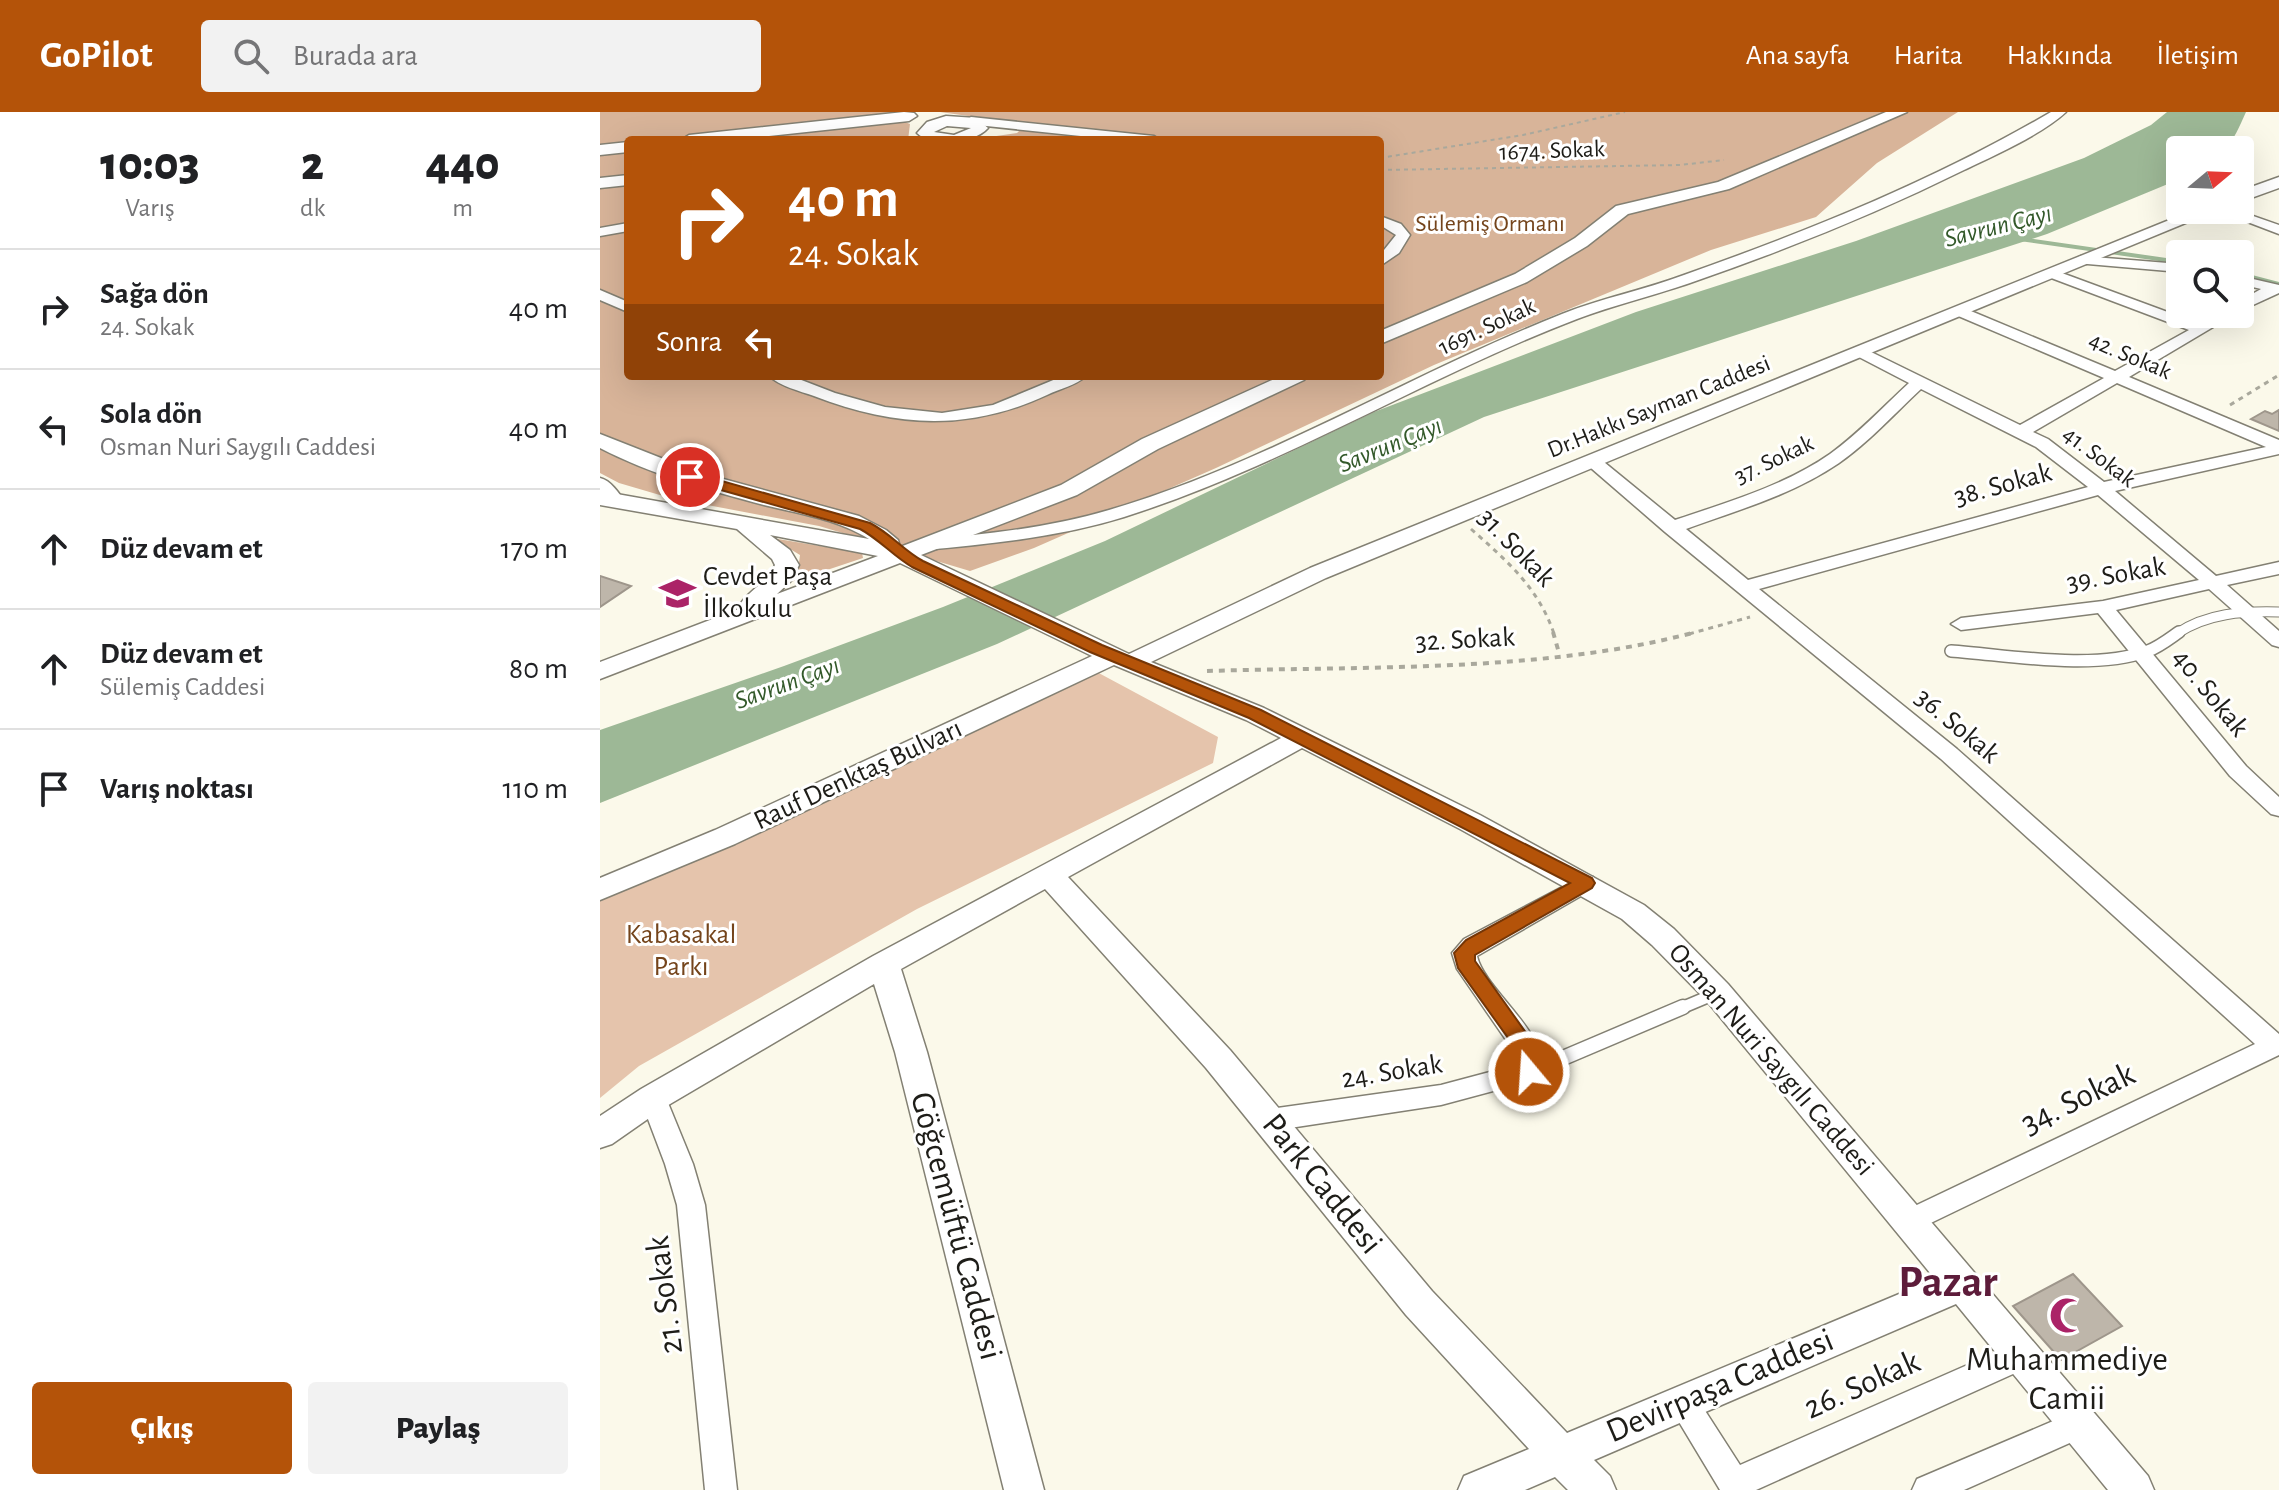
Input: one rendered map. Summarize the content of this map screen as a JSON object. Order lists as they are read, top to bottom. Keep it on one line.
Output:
{"streets":{"street":["1691. Sokak","42. Sokak","Dr.Hakkı Sayman Caddesi","41. Sokak","37. Sokak","38. Sokak","39. Sokak","40. Sokak","36. Sokak","Rauf Denktaş Bulvarı","Osman Nuri Saygılı Caddesi","24. Sokak","34. Sokak","Park Caddesi","Göğcemüftü Caddesi","21. Sokak","26. Sokak","Devirpaşa Caddesi"],"path":["1674. Sokak","31. Sokak","32. Sokak"]},"crossings":[["1691. Sokak","Osman Nuri Saygılı Caddesi"],["42. Sokak","Dr.Hakkı Sayman Caddesi"],["42. Sokak","38. Sokak"],["Dr.Hakkı Sayman Caddesi","41. Sokak"],["Dr.Hakkı Sayman Caddesi","31. Sokak"],["Dr.Hakkı Sayman Caddesi","36. Sokak"],["Dr.Hakkı Sayman Caddesi","Rauf Denktaş Bulvarı"],["Dr.Hakkı Sayman Caddesi","Osman Nuri Saygılı Caddesi"],["41. Sokak","37. Sokak"],["41. Sokak","38. Sokak"],["41. Sokak","39. Sokak"],["37. Sokak","36. Sokak"],["38. Sokak","36. Sokak"],["31. Sokak","32. Sokak"],["39. Sokak","40. Sokak"],["32. Sokak","36. Sokak"],["36. Sokak","34. Sokak"],["Rauf Denktaş Bulvarı","Osman Nuri Saygılı Caddesi"],["Osman Nuri Saygılı Caddesi","34. Sokak"],["Osman Nuri Saygılı Caddesi","26. Sokak"],["Osman Nuri Saygılı Caddesi","Devirpaşa Caddesi"],["24. Sokak","Park Caddesi"],["Park Caddesi","Devirpaşa Caddesi"]],"districts":["Pazar"],"water":["Savrun Çayı"],"parks":["Sülemiş Ormanı","Kabasakal Parkı"],"places":{"school or university":["Cevdet Paşa İlkokulu"],"mosque":["Muhammediye Camii"]},"north":"right","page":{"header":"GoPilot","search":"Burada ara","nav":["Ana sayfa","Harita","Hakkında","İletişim"],"eta":["10:03","Varış","2","dk","440","m"],"turn":["40 m","24. Sokak"],"list":[{"name":"Sağa dön","note":"24. Sokak","value":"40 m"},{"name":"Sola dön","note":"Osman Nuri Saygılı Caddesi","value":"40 m"},{"name":"Düz devam et","value":"170 m"},{"name":"Düz devam et","note":"Sülemiş Caddesi","value":"80 m"},{"name":"Varış noktası","value":"110 m"}],"then":"Sonra","buttons":["Çıkış","Paylaş"]}}
